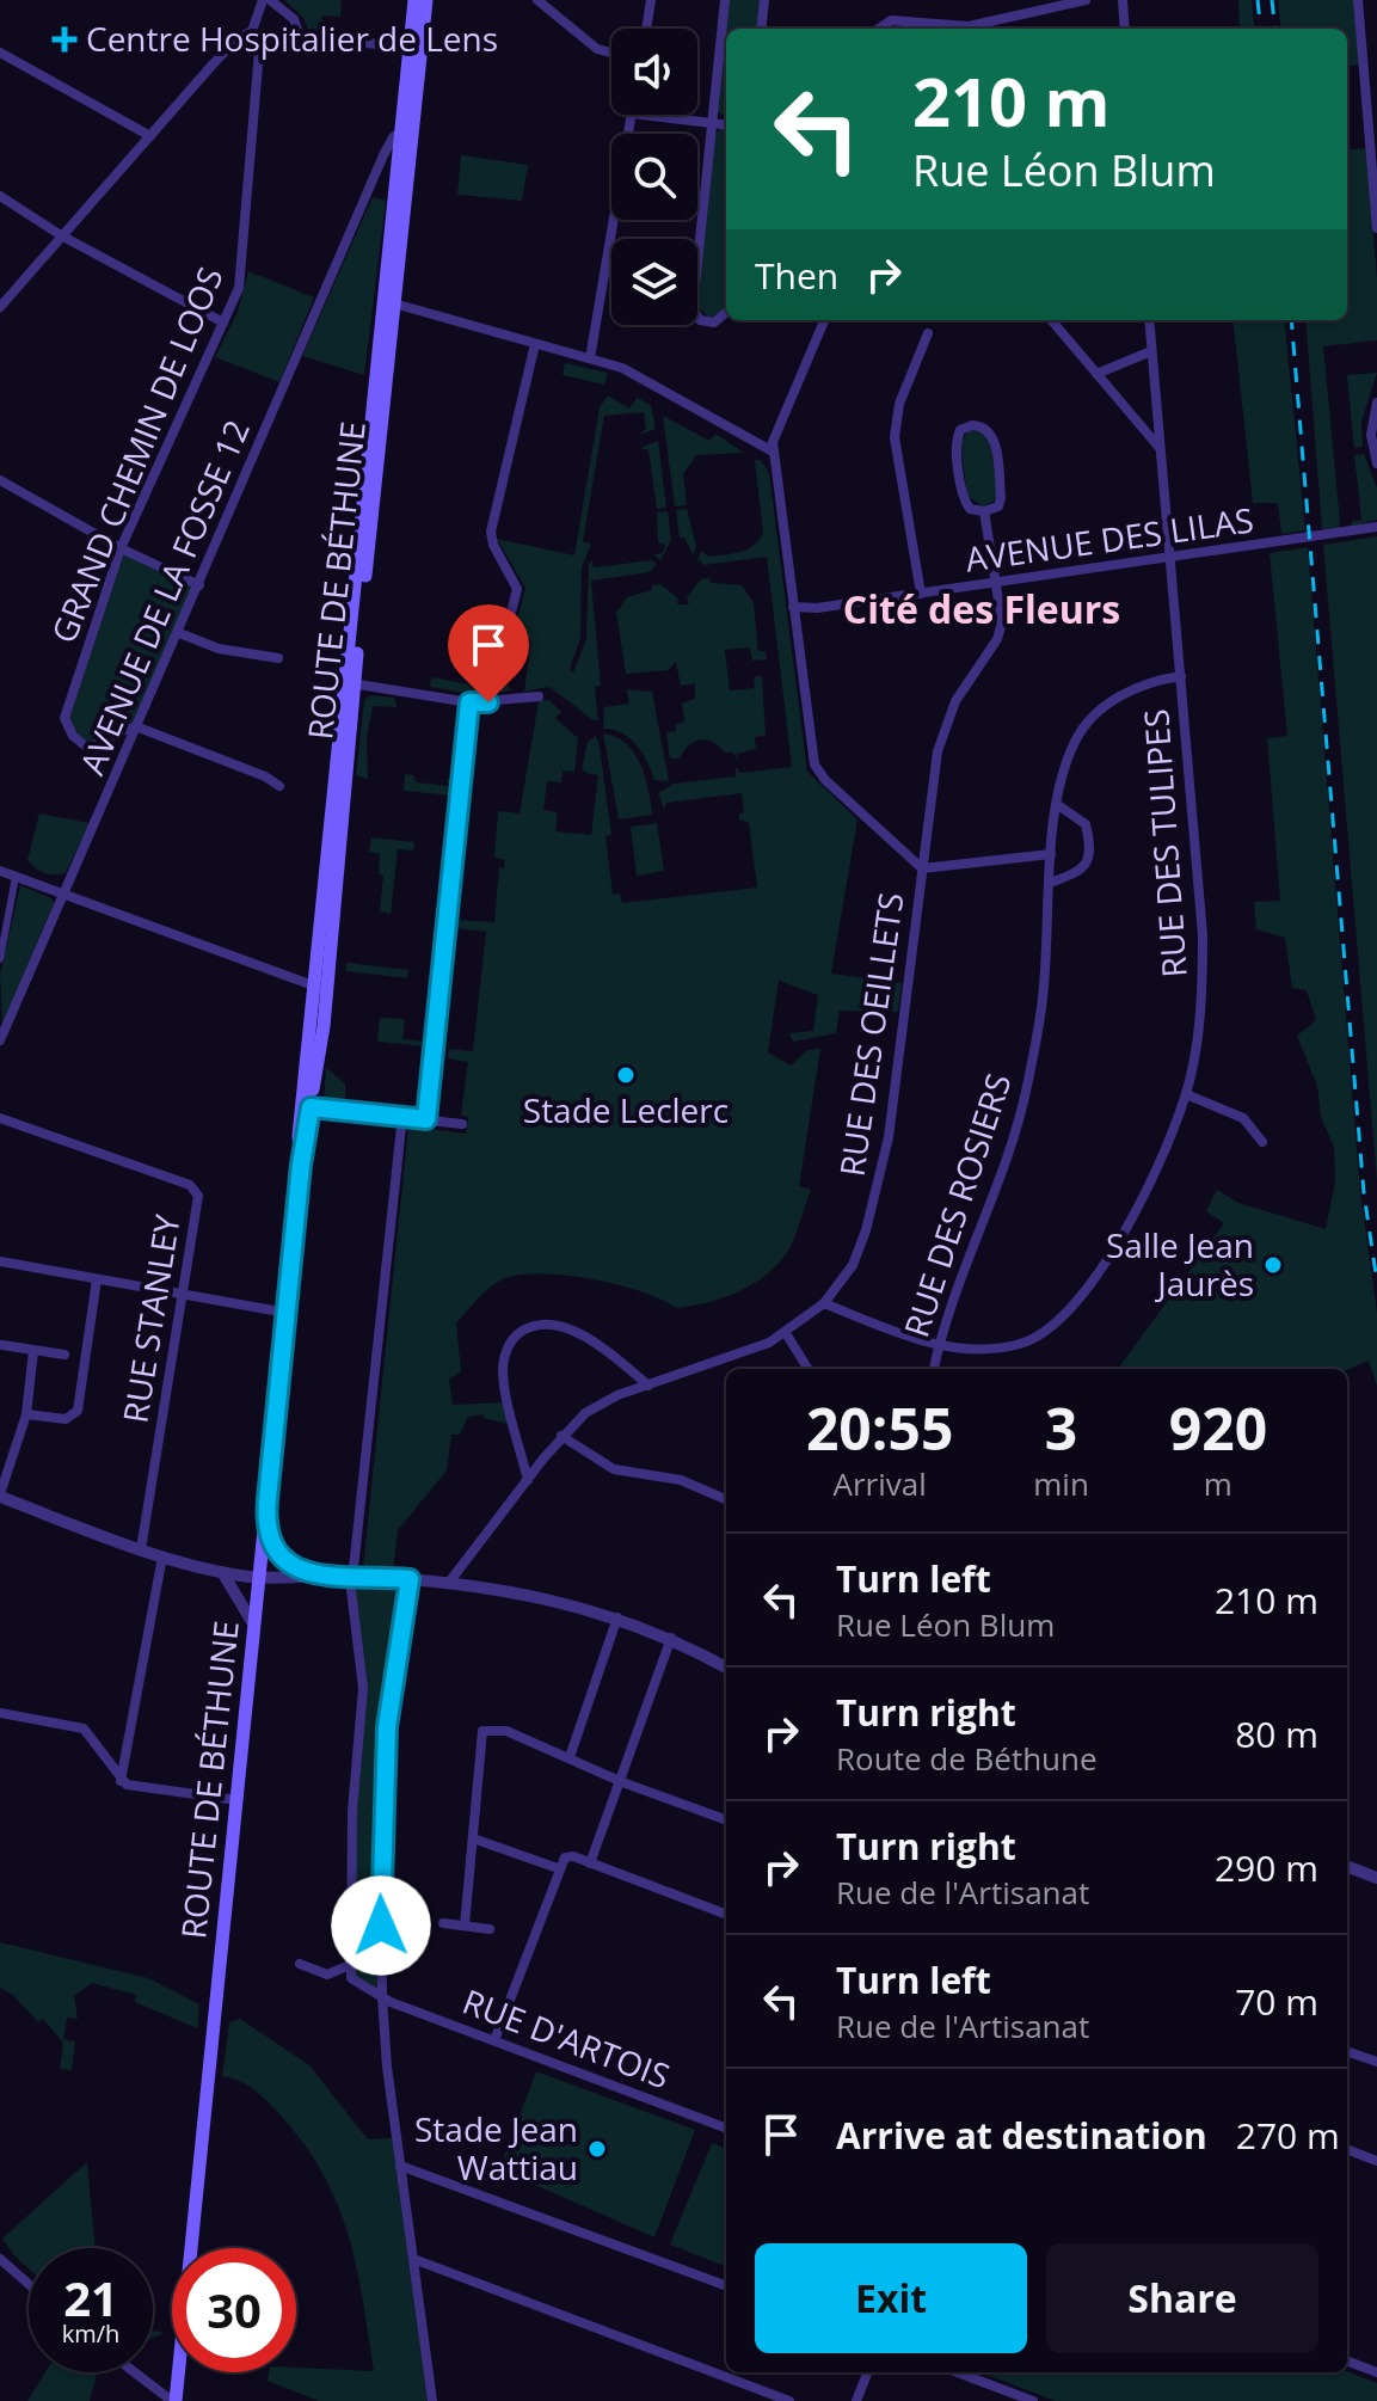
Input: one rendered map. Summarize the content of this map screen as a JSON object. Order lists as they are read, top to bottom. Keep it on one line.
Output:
{"streets":{"main road":["ROUTE DE BÉTHUNE"],"street":["GRAND CHEMIN DE LOOS","AVENUE DES LILAS","AVENUE DE LA FOSSE 12","RUE DES TULIPES","RUE DES OEILLETS","RUE DES ROSIERS","RUE STANLEY","RUE D'ARTOIS"]},"crossings":[["GRAND CHEMIN DE LOOS","AVENUE DE LA FOSSE 12"],["AVENUE DES LILAS","RUE DES TULIPES"],["AVENUE DES LILAS","RUE DES OEILLETS"],["ROUTE DE BÉTHUNE","AVENUE DE LA FOSSE 12"],["RUE DES TULIPES","RUE DES OEILLETS"],["RUE DES TULIPES","RUE DES ROSIERS"]],"districts":["Cité des Fleurs"],"places":{"health":["Centre Hospitalier de Lens"],"other":["Stade Leclerc","Salle Jean Jaurès","Stade Jean Wattiau"]},"page":{"turn":["210 m","Rue Léon Blum"],"then":"Then","eta":["20:55","Arrival","3","min","920","m"],"list":[{"name":"Turn left","note":"Rue Léon Blum","value":"210 m"},{"name":"Turn right","note":"Route de Béthune","value":"80 m"},{"name":"Turn right","note":"Rue de l'Artisanat","value":"290 m"},{"name":"Turn left","note":"Rue de l'Artisanat","value":"70 m"},{"name":"Arrive at destination","value":"270 m"}],"buttons":["Exit","Share"],"speed":"21 km/h","limit":"30"}}
